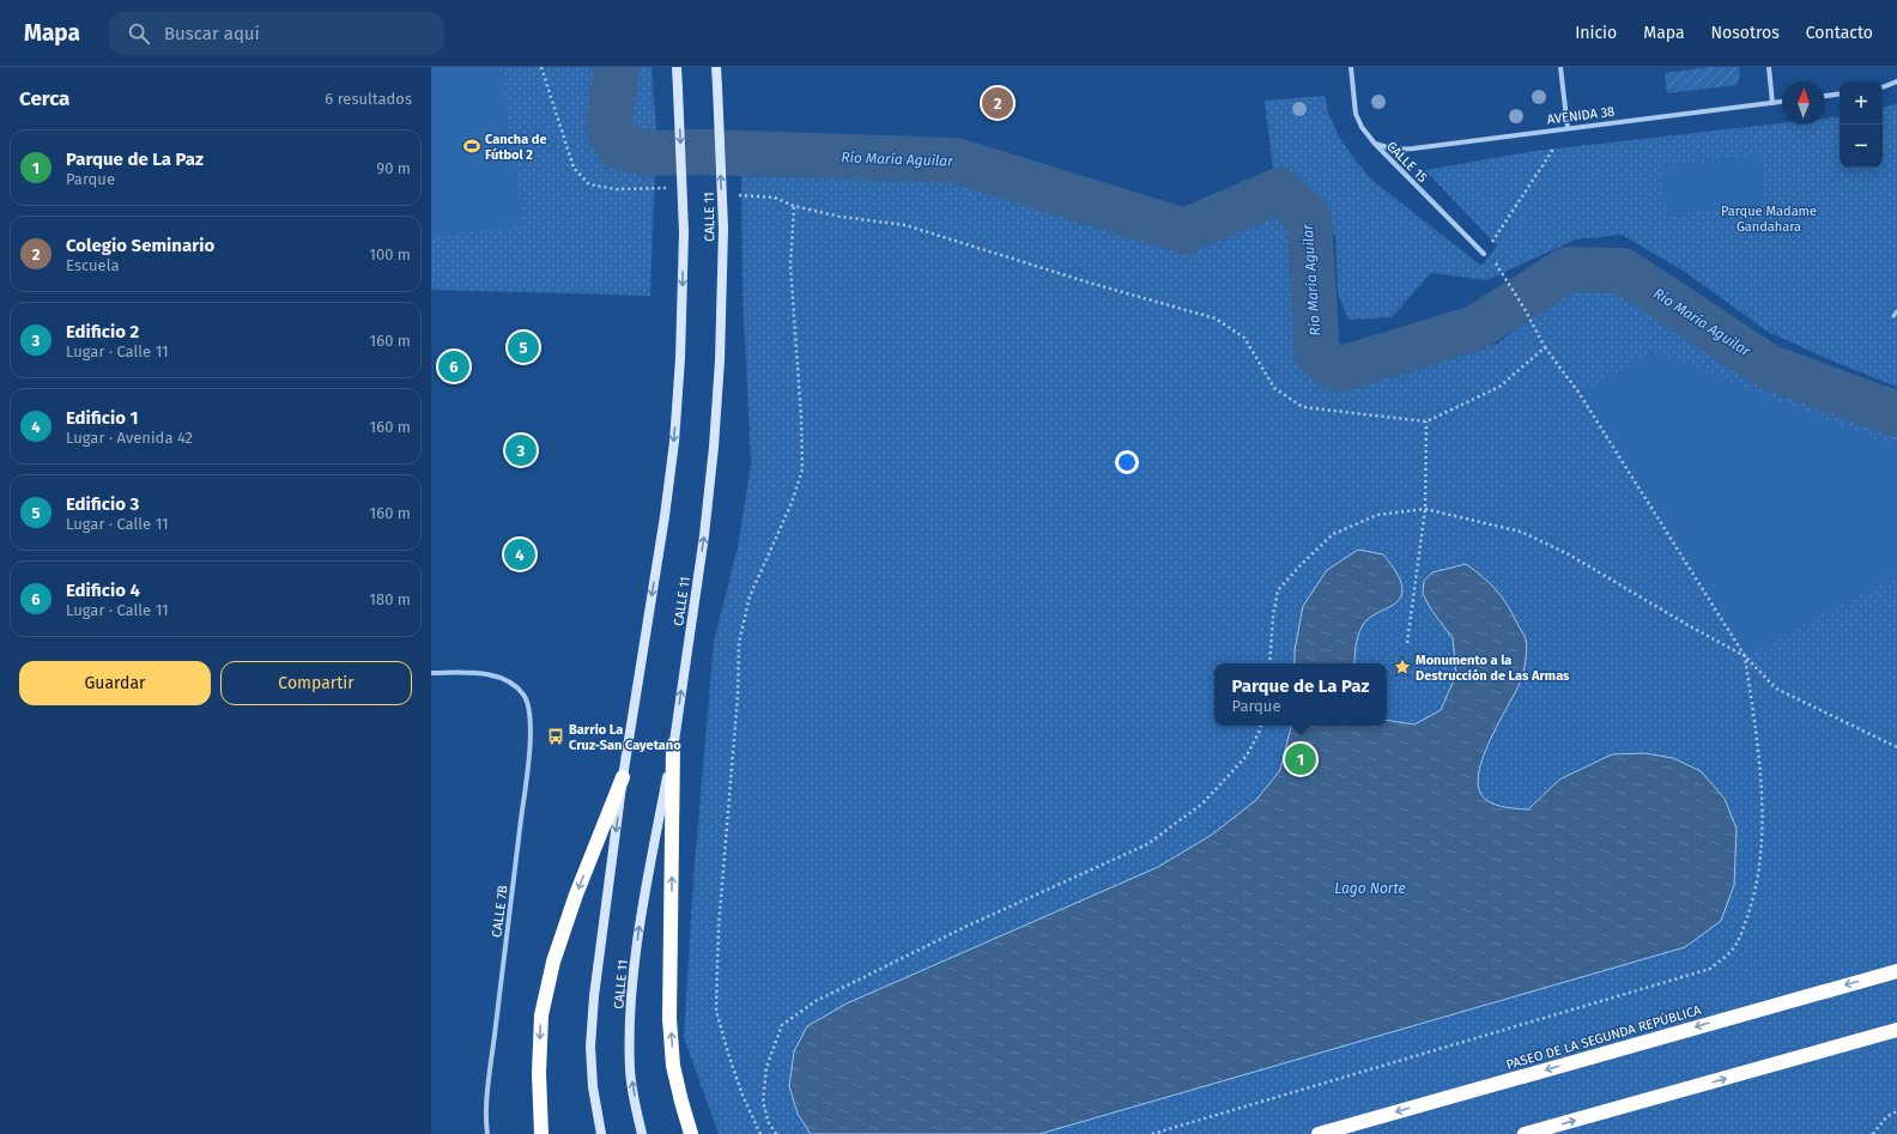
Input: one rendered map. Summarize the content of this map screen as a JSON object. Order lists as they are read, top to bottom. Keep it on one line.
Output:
{"streets":{"highway":["PASEO DE LA SEGUNDA REPÚBLICA"],"main road":["CALLE 11"],"street":["AVENIDA 38","CALLE 15","CALLE 7B"]},"crossings":[["AVENIDA 38","CALLE 15"]],"water":["Río María Aguilar","Lago Norte"],"parks":["Parque Madame Gandahara"],"places":{"sports":["Cancha de Fútbol 2"],"place":["Monumento a la Destrucción de Las Armas"],"bus stop":["Barrio La Cruz-San Cayetano"]},"north":"top","page":{"header":"Mapa","search":"Buscar aquí","nav":["Inicio","Mapa","Nosotros","Contacto"],"heading":["Cerca","6 resultados"],"map_buttons":["+","−"],"pins":["2","5","6","3","4","1"],"list":[{"mark":"1","name":"Parque de La Paz","note":"Parque","value":"90 m"},{"mark":"2","name":"Colegio Seminario","note":"Escuela","value":"100 m"},{"mark":"3","name":"Edificio 2","note":"Lugar · Calle 11","value":"160 m"},{"mark":"4","name":"Edificio 1","note":"Lugar · Avenida 42","value":"160 m"},{"mark":"5","name":"Edificio 3","note":"Lugar · Calle 11","value":"160 m"},{"mark":"6","name":"Edificio 4","note":"Lugar · Calle 11","value":"180 m"}],"buttons":["Guardar","Compartir"],"popup":["Parque de La Paz","Parque"]}}
